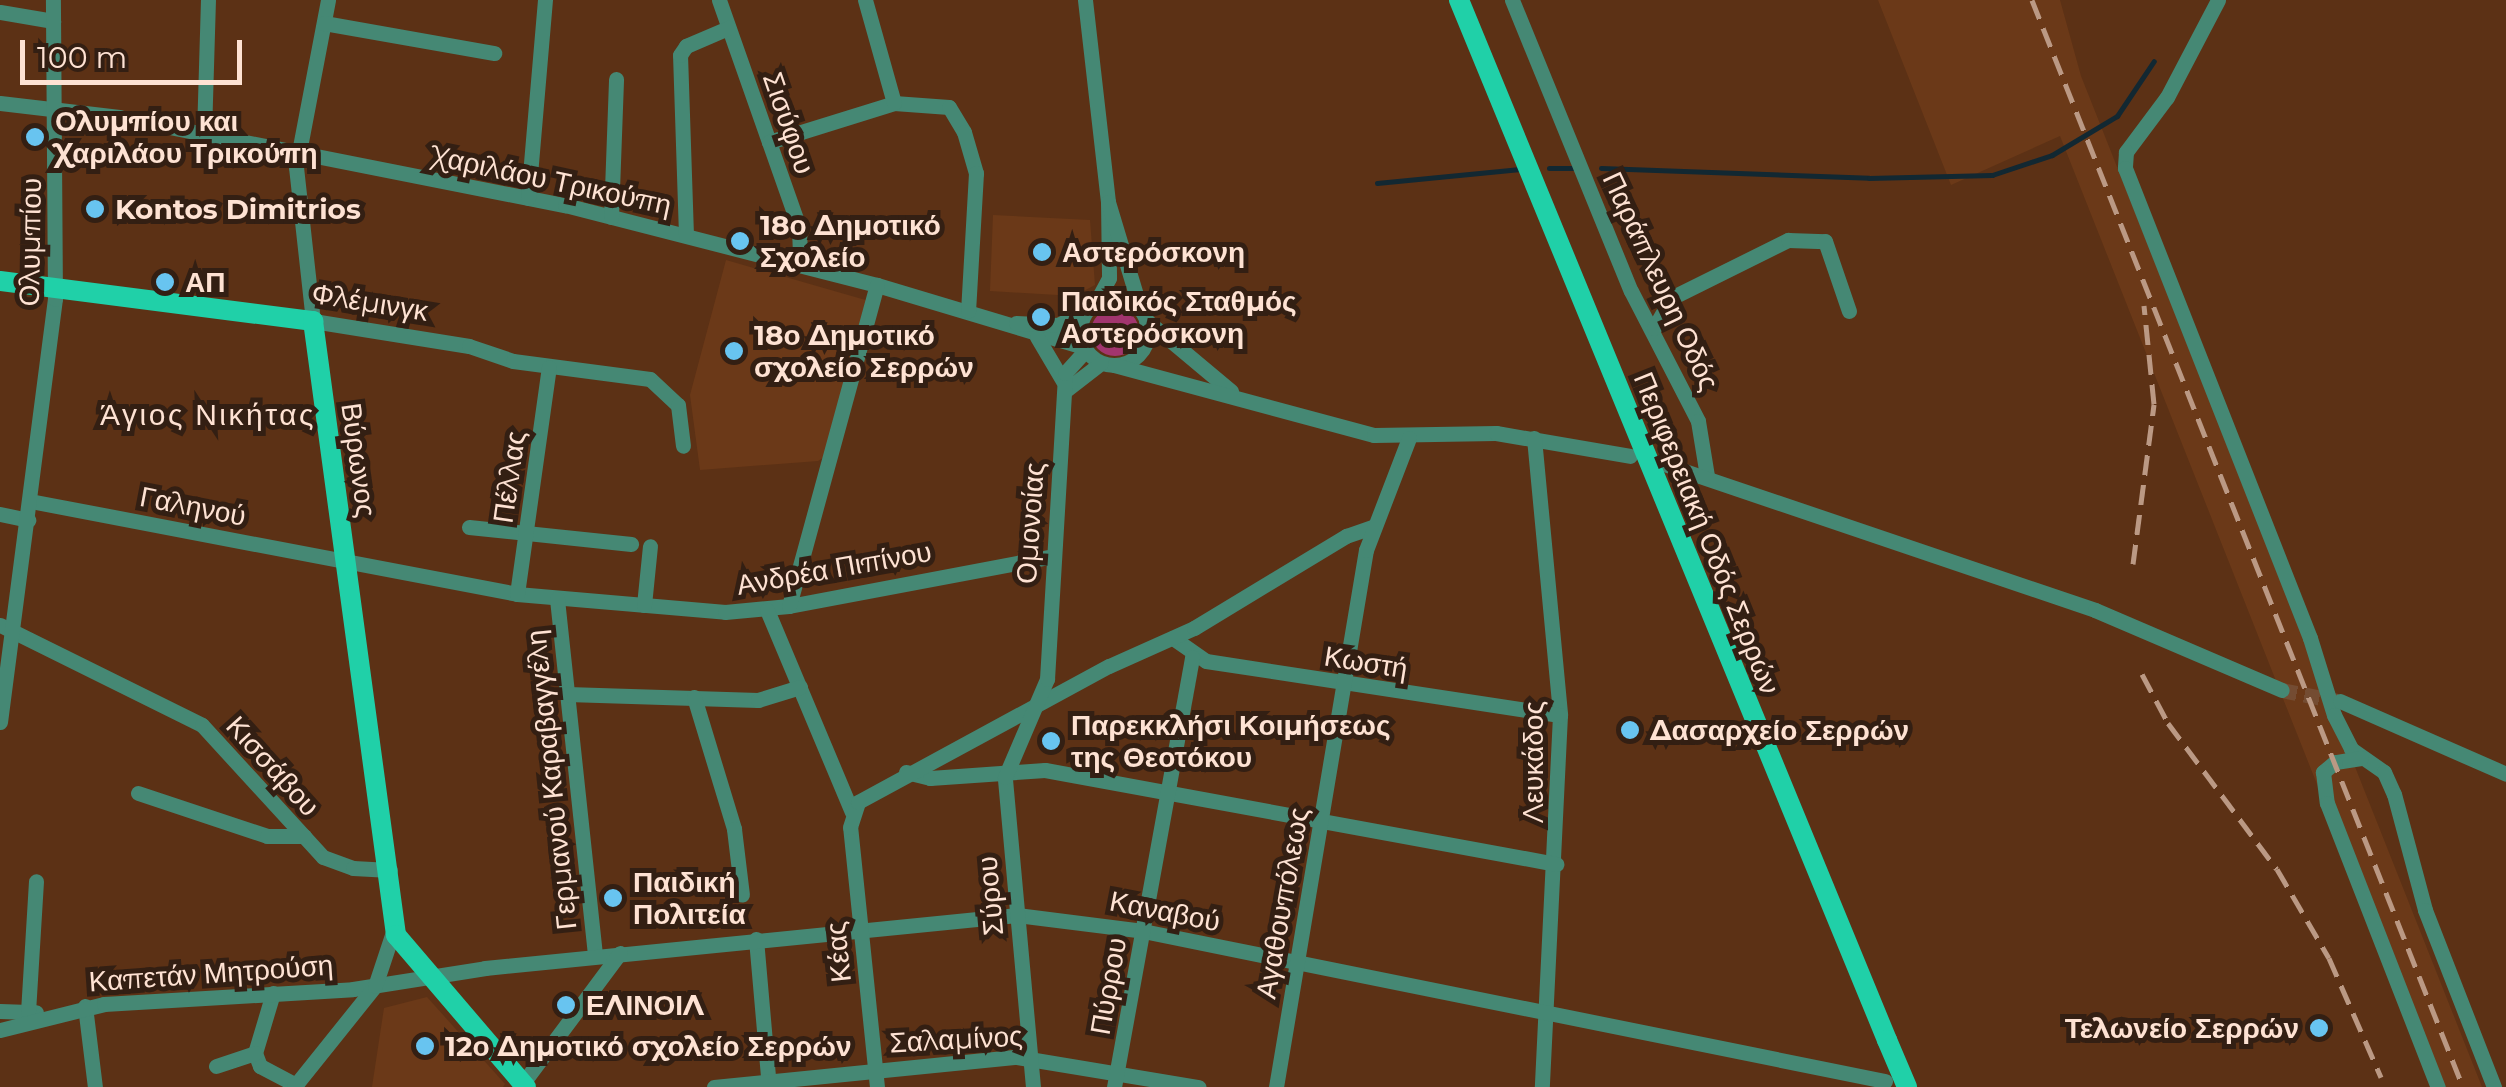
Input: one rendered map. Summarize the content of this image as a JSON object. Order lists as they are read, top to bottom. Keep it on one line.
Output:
{"streets":{"main road":["Φλέμινγκ","Βύρωνος","Περιφερειακή Οδός Σερρών"],"street":["Σισύφου","Χαριλάου Τρικούπη","Ολυμπίου","Παράπλευρη Οδός","Πέλλας","Γαληνού","Ομονοίας","Ανδρέα Πιπίνου","Κωστή","Λευκάδος","Κισσάβου","Γερμανού Καραβαγγέλη","Σύρου","Αγαθουπόλεως","Καναβού","Κέας","Καπετάν Μητρούση","Πύρρου","Σαλαμίνος"]},"crossings":[["Σισύφου","Χαριλάου Τρικούπη"],["Χαριλάου Τρικούπη","Ολυμπίου"],["Χαριλάου Τρικούπη","Βύρωνος"],["Χαριλάου Τρικούπη","Ομονοίας"],["Ολυμπίου","Φλέμινγκ"],["Ολυμπίου","Γαληνού"],["Ολυμπίου","Κισσάβου"],["Φλέμινγκ","Βύρωνος"],["Φλέμινγκ","Πέλλας"],["Βύρωνος","Γαληνού"],["Βύρωνος","Κισσάβου"],["Πέλλας","Γαληνού"],["Πέλλας","Ανδρέα Πιπίνου"],["Γαληνού","Ανδρέα Πιπίνου"],["Ομονοίας","Ανδρέα Πιπίνου"],["Ανδρέα Πιπίνου","Γερμανού Καραβαγγέλη"],["Ανδρέα Πιπίνου","Κέας"],["Κωστή","Λευκάδος"],["Κωστή","Αγαθουπόλεως"],["Κωστή","Πύρρου"],["Λευκάδος","Καναβού"],["Γερμανού Καραβαγγέλη","Καναβού"],["Σύρου","Καναβού"],["Σύρου","Σαλαμίνος"],["Αγαθουπόλεως","Καναβού"],["Καναβού","Κέας"],["Καναβού","Καπετάν Μητρούση"],["Καναβού","Πύρρου"],["Κέας","Σαλαμίνος"],["Πύρρου","Σαλαμίνος"]],"districts":["Άγιος Νικήτας"],"places":["Ολυμπίου και Χαριλάου Τρικούπη","Kontos Dimitrios","18ο Δημοτικό Σχολείο","Αστερόσκονη","ΑΠ","Παιδικός Σταθμός Αστερόσκονη","18ο Δημοτικό σχολείο Σερρών","Δασαρχείο Σερρών","Παρεκκλήσι Κοιμήσεως της Θεοτόκου","Παιδική Πολιτεία","ΕΛΙΝΟΙΛ","Τελωνείο Σερρών","12ο Δημοτικό σχολείο Σερρών"],"scale_bar":"100 m"}
